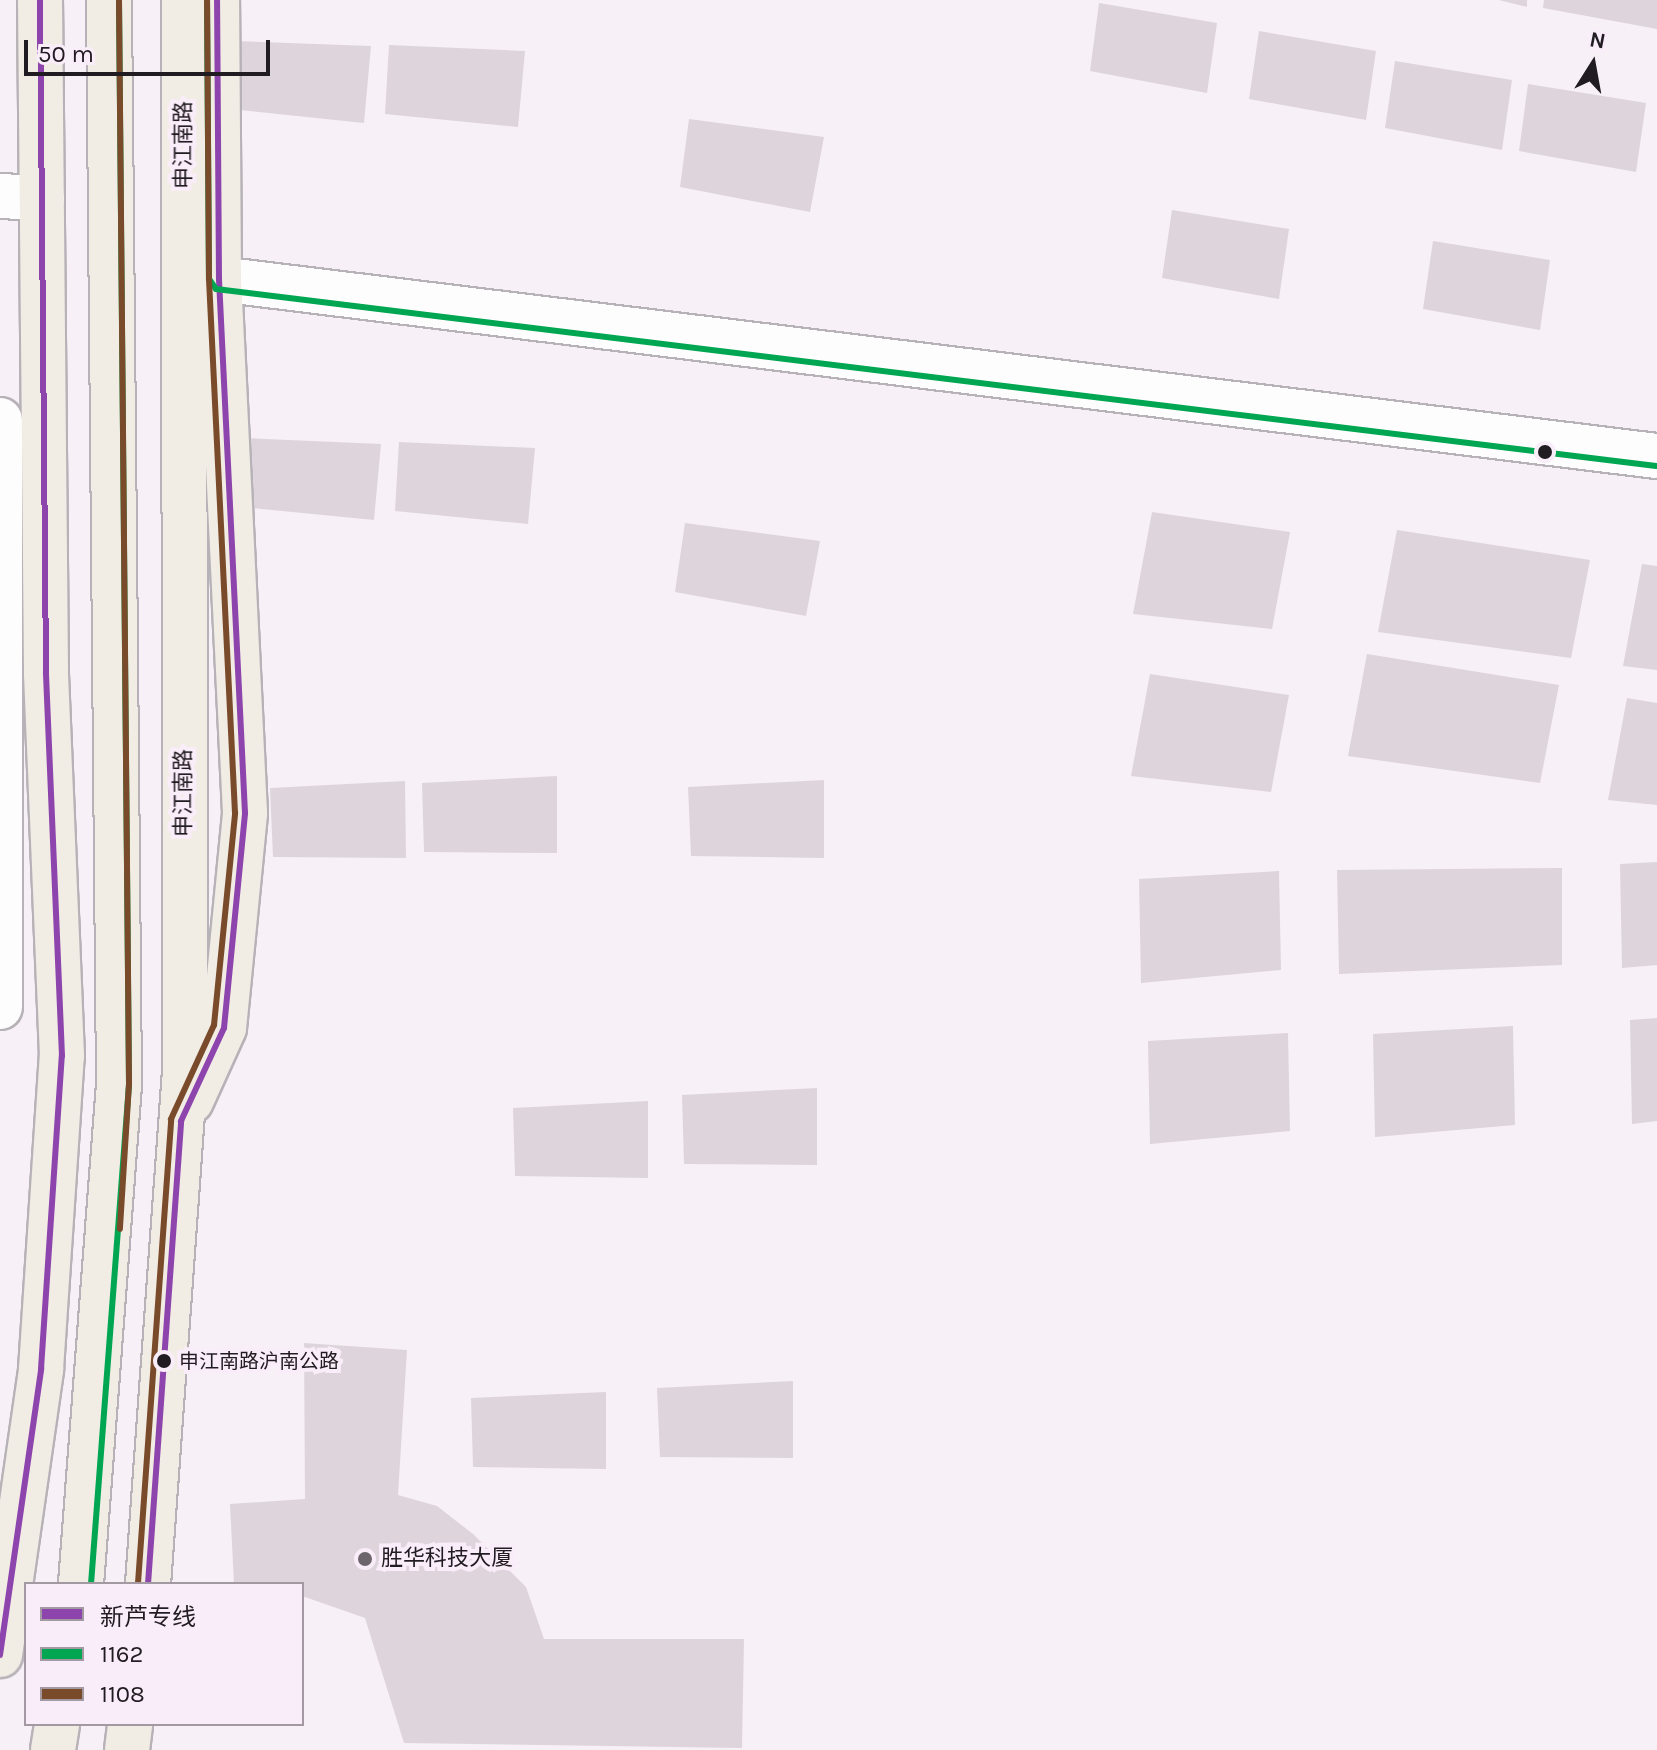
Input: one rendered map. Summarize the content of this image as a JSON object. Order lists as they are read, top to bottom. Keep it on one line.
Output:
{"streets":{"main road":["申江南路"]},"places":["申江南路沪南公路","胜华科技大厦"],"lines":["transit line 新芦专线","transit line 1162","transit line 1108"],"legend":["新芦专线","1162","1108"],"scale_bar":"50 m","north":"top"}
